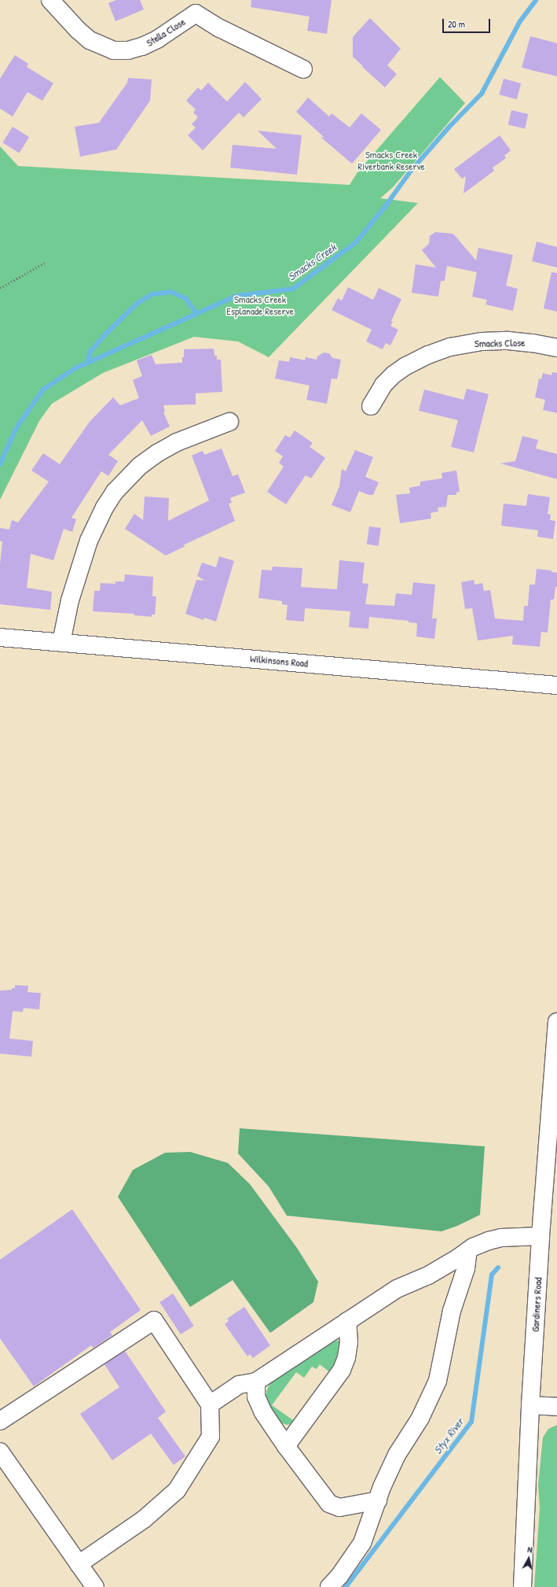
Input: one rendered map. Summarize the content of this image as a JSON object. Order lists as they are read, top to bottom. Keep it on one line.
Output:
{"streets":{"street":["Stella Close","Smacks Close","Wilkinsons Road","Gardiners Road"]},"water":["Smacks Creek","Styx River"],"parks":["Smacks Creek Riverbank Reserve","Smacks Creek Esplanade Reserve"],"scale_bar":"20 m","north":"top"}
